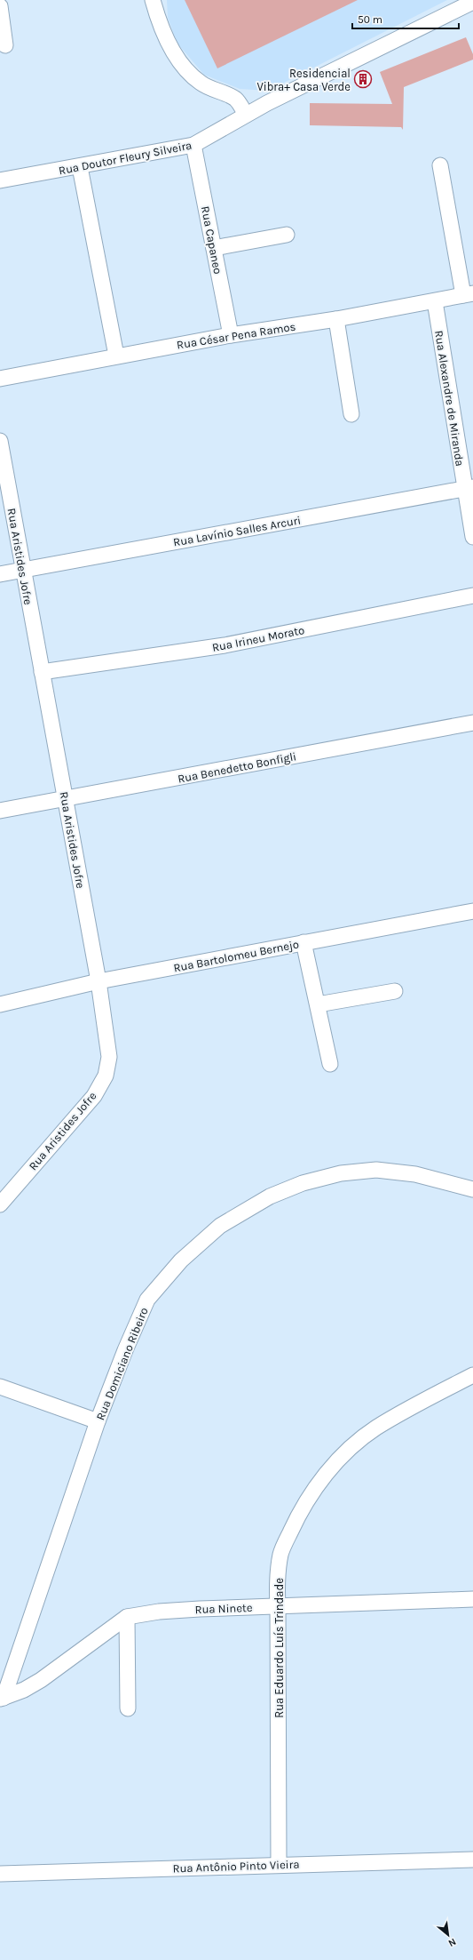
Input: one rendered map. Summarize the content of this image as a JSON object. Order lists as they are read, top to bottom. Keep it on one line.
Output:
{"streets":{"street":["Rua Doutor Fleury Silveira","Rua Capaneo","Rua César Pena Ramos","Rua Alexandre de Miranda","Rua Lavínio Salles Arcuri","Rua Aristides Jofre","Rua Irineu Morato","Rua Benedetto Bonfigli","Rua Bartolomeu Bernejo","Rua Domiciano Ribeiro","Rua Ninete","Rua Eduardo Luís Trindade","Rua Antônio Pinto Vieira"]},"crossings":[["Rua Doutor Fleury Silveira","Rua Capaneo"],["Rua Capaneo","Rua César Pena Ramos"],["Rua César Pena Ramos","Rua Alexandre de Miranda"],["Rua Alexandre de Miranda","Rua Lavínio Salles Arcuri"],["Rua Lavínio Salles Arcuri","Rua Aristides Jofre"],["Rua Aristides Jofre","Rua Irineu Morato"],["Rua Aristides Jofre","Rua Benedetto Bonfigli"],["Rua Aristides Jofre","Rua Bartolomeu Bernejo"],["Rua Domiciano Ribeiro","Rua Ninete"],["Rua Ninete","Rua Eduardo Luís Trindade"],["Rua Eduardo Luís Trindade","Rua Antônio Pinto Vieira"]],"places":{"building":["Residencial Vibra+ Casa Verde"]},"scale_bar":"50 m","north":"bottom right"}
